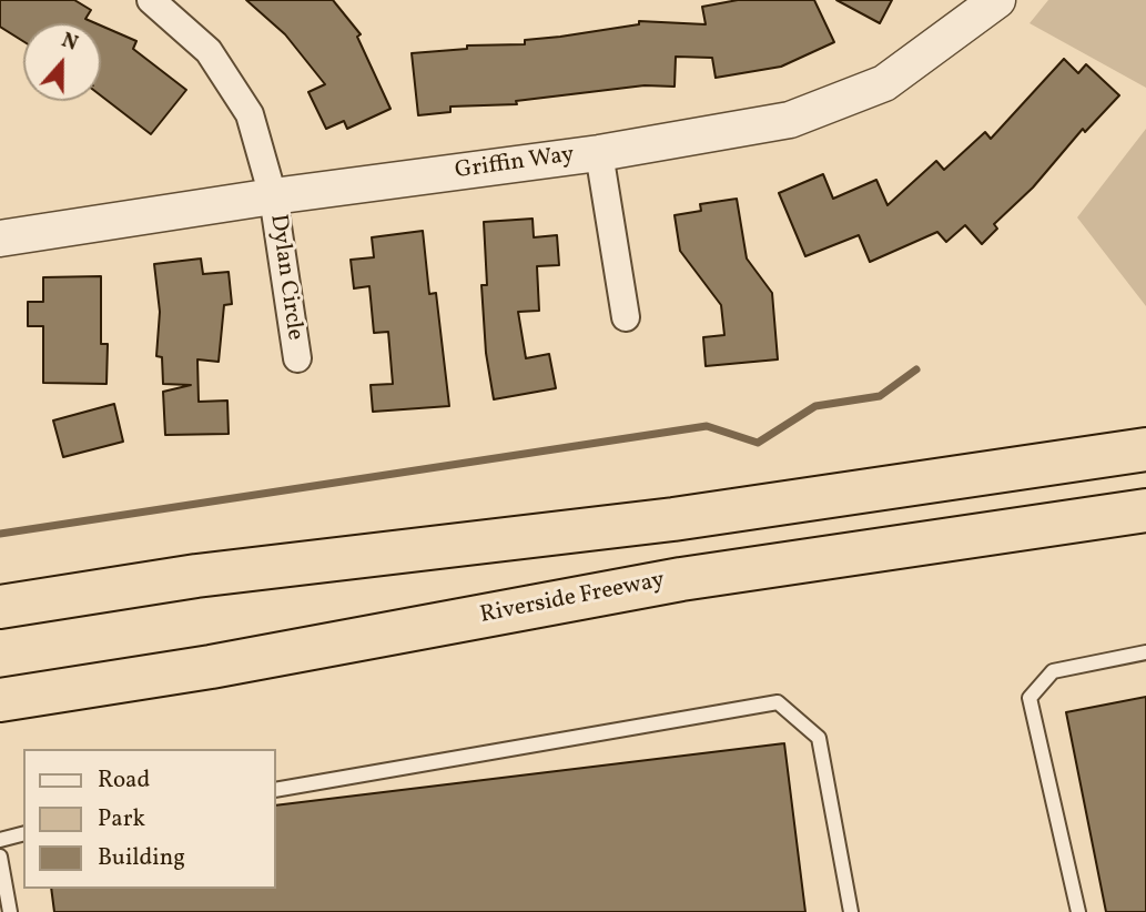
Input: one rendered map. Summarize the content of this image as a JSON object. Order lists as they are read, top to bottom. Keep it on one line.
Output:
{"streets":{"highway":["Riverside Freeway"],"street":["Griffin Way","Dylan Circle"]},"crossings":[["Griffin Way","Dylan Circle"]],"legend":["Road","Park","Building"],"north":"top"}
